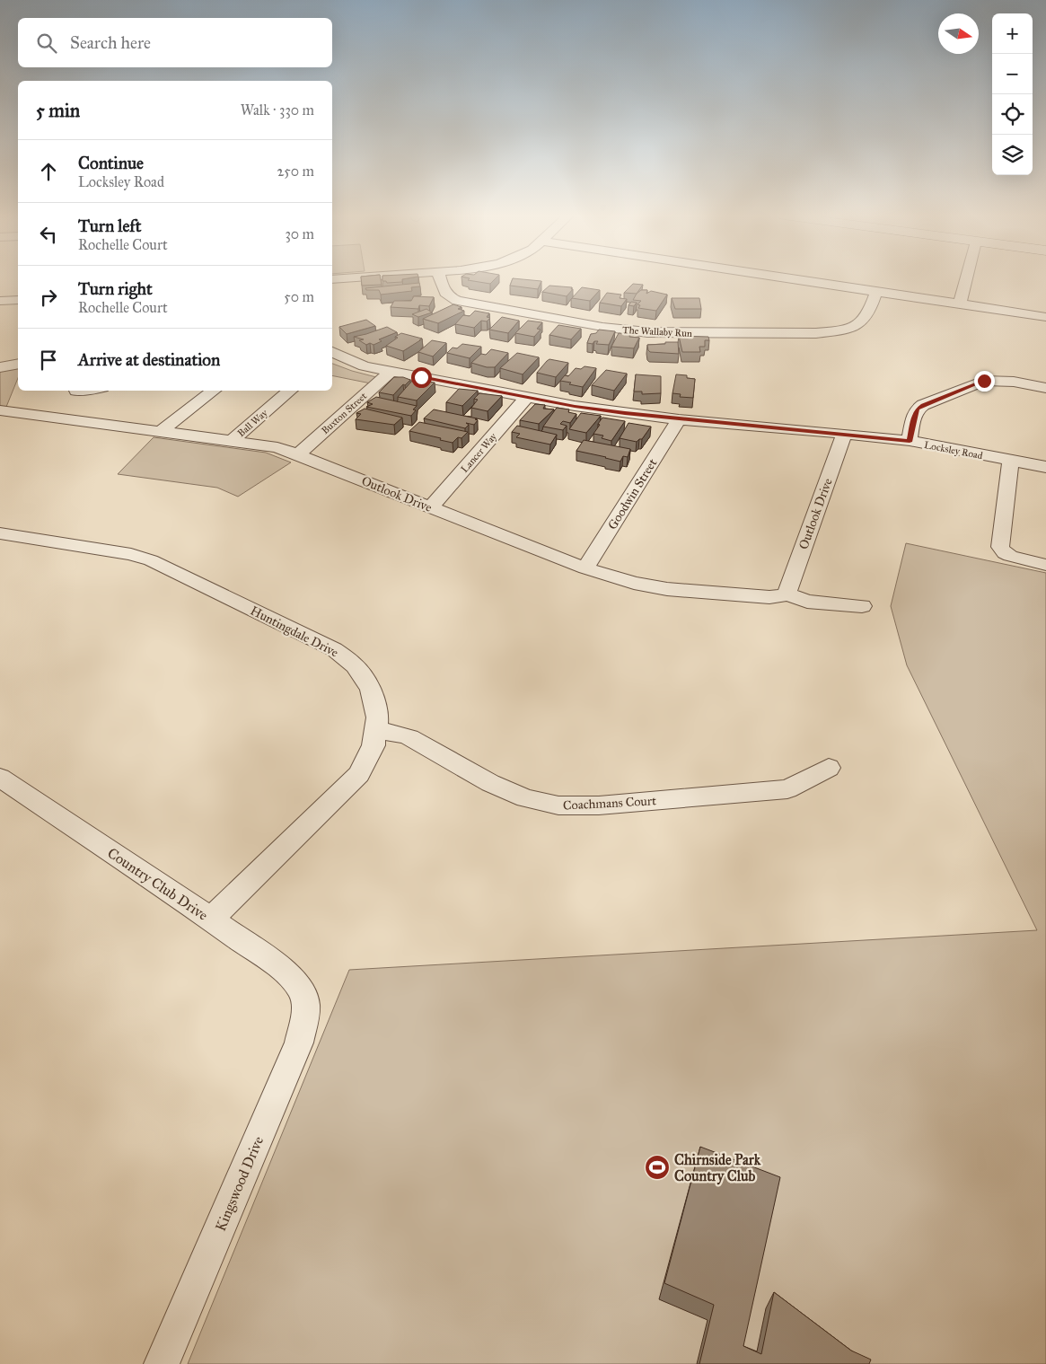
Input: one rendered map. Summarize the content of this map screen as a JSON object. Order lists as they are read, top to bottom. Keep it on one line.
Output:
{"streets":{"street":["The Wallaby Run","Buxton Street","Ball Way","Locksley Road","Lancer Way","Outlook Drive","Goodwin Street","Huntingdale Drive","Coachmans Court","Country Club Drive","Kingswood Drive"]},"crossings":[["Buxton Street","Locksley Road"],["Buxton Street","Outlook Drive"],["Ball Way","Outlook Drive"],["Locksley Road","Lancer Way"],["Locksley Road","Outlook Drive"],["Locksley Road","Goodwin Street"],["Lancer Way","Outlook Drive"],["Outlook Drive","Goodwin Street"],["Huntingdale Drive","Coachmans Court"],["Huntingdale Drive","Country Club Drive"],["Country Club Drive","Kingswood Drive"]],"places":{"sports":["Chirnside Park Country Club"]},"north":"right","page":{"map_buttons":["+","−"],"search":"Search here","heading":["5 min","Walk · 330 m"],"list":[["Continue","Locksley Road","250 m"],["Turn left","Rochelle Court","30 m"],["Turn right","Rochelle Court","50 m"],"Arrive at destination"]}}
